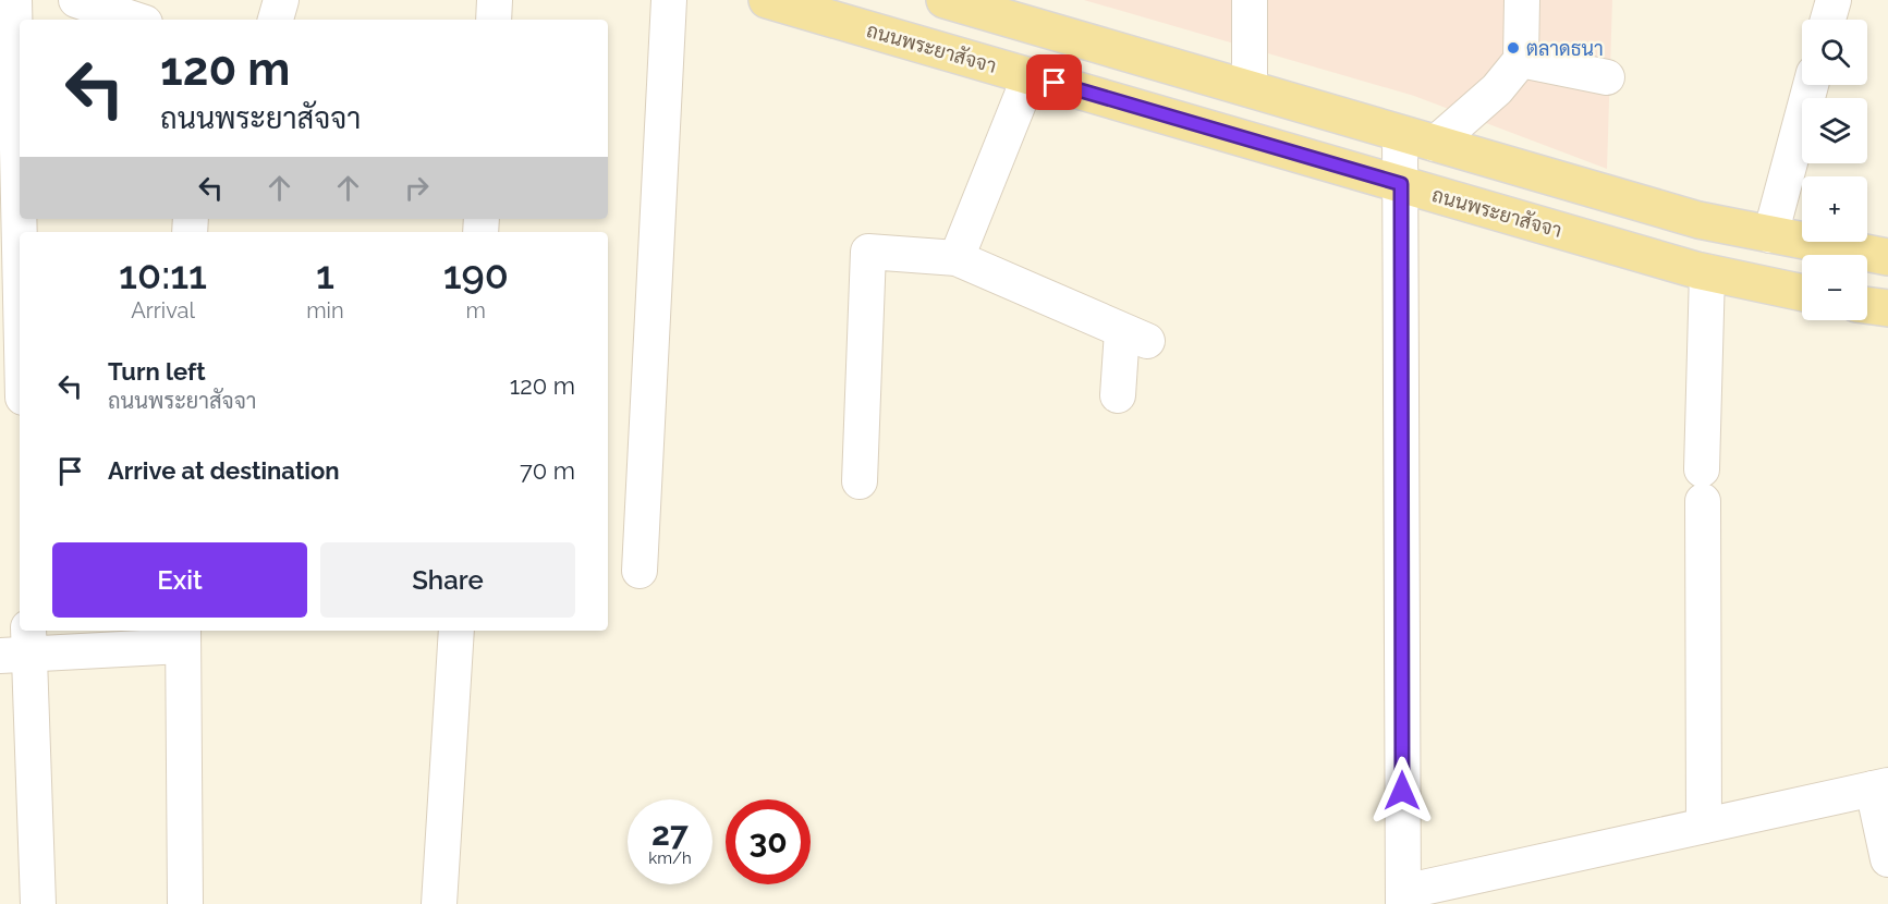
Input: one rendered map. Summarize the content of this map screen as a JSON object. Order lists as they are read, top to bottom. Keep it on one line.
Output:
{"streets":{"main road":["ถนนพระยาสัจจา"]},"places":["ตลาดธนา"],"page":{"map_buttons":["+","−"],"turn":["120 m","ถนนพระยาสัจจา"],"eta":["10:11","Arrival","1","min","190","m"],"list":[{"name":"Turn left","note":"ถนนพระยาสัจจา","value":"120 m"},{"name":"Arrive at destination","value":"70 m"}],"buttons":["Exit","Share"],"speed":"27 km/h","limit":"30"}}
